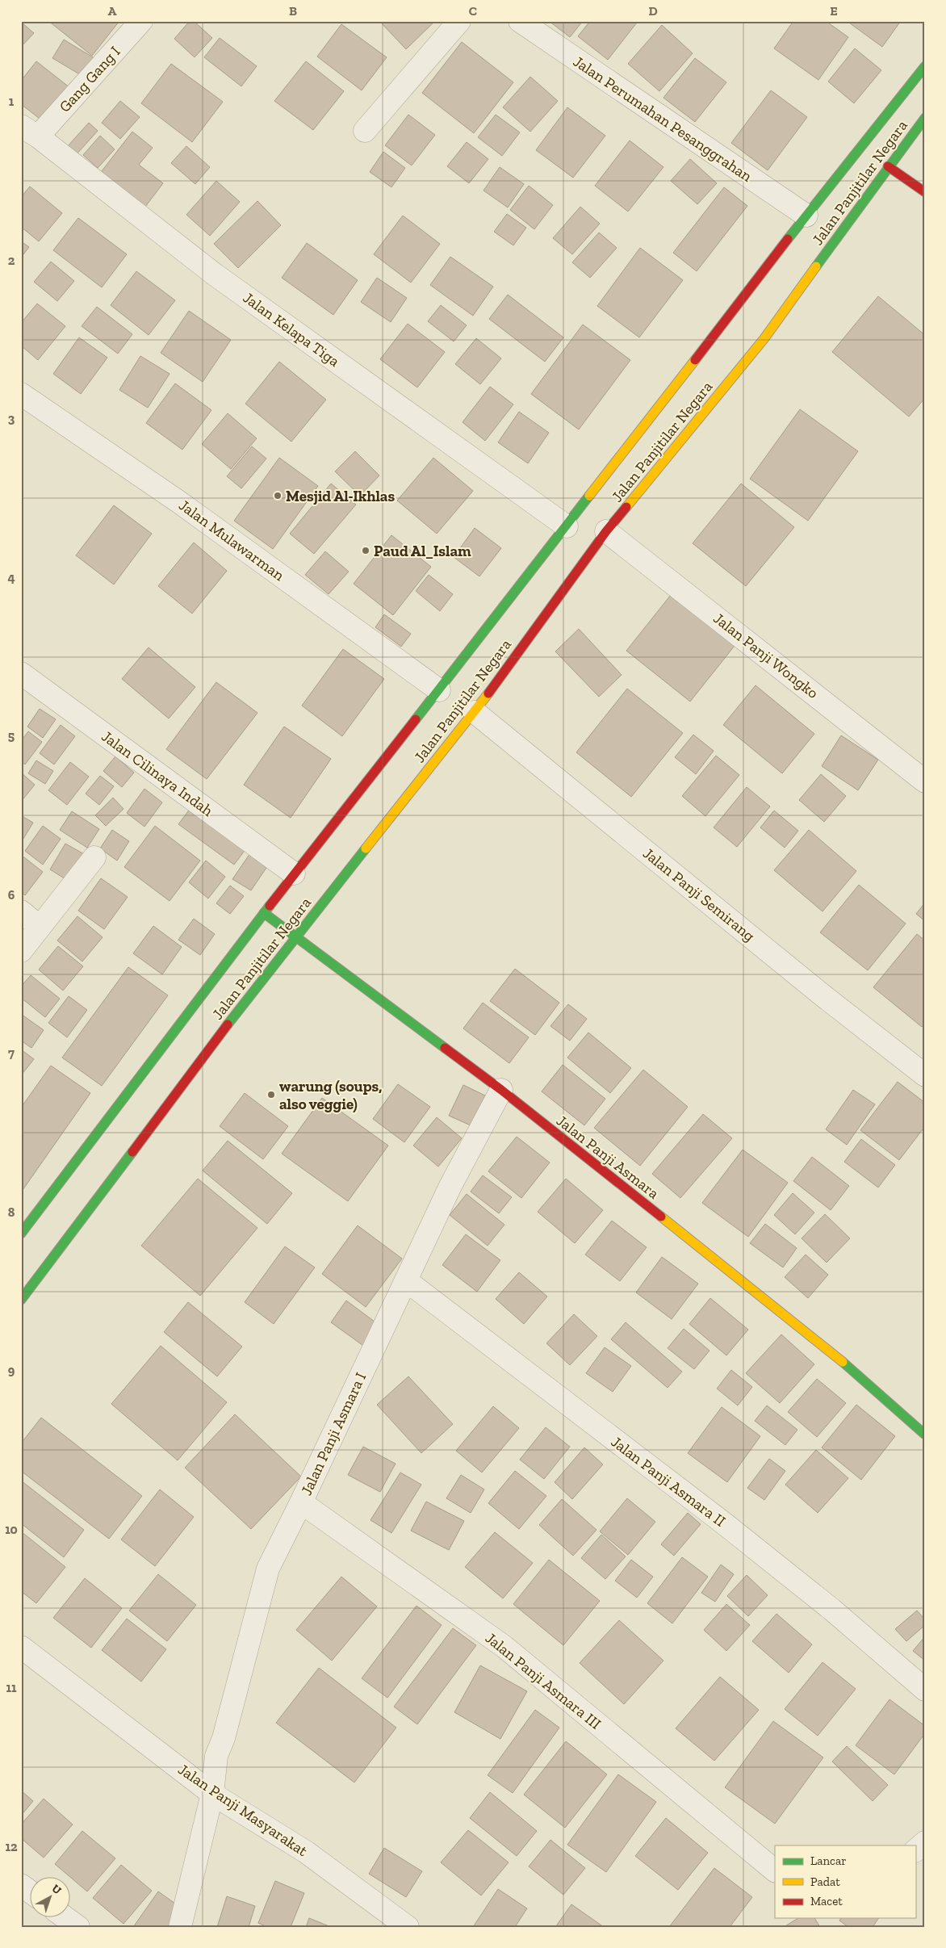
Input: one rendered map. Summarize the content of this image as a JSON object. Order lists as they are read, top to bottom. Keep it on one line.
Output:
{"streets":{"main road":["Jalan Panjitilar Negara","Jalan Panji Asmara"],"street":["Gang Gang I","Jalan Perumahan Pesanggrahan","Jalan Kelapa Tiga","Jalan Mulawarman","Jalan Panji Wongko","Jalan Cilinaya Indah","Jalan Panji Semirang","Jalan Panji Asmara I","Jalan Panji Asmara II","Jalan Panji Asmara III","Jalan Panji Masyarakat"]},"crossings":[["Gang Gang I","Jalan Kelapa Tiga"],["Jalan Panjitilar Negara","Jalan Panji Wongko"],["Jalan Panjitilar Negara","Jalan Panji Semirang"],["Jalan Panjitilar Negara","Jalan Panji Asmara"],["Jalan Panji Asmara","Jalan Panji Asmara I"],["Jalan Panji Asmara I","Jalan Panji Asmara II"],["Jalan Panji Asmara I","Jalan Panji Asmara III"],["Jalan Panji Asmara I","Jalan Panji Masyarakat"]],"places":["Mesjid Al-Ikhlas","Paud Al_Islam","warung (soups, also veggie)"],"legend":["Lancar","Padat","Macet"],"north":"top right","grid":{"columns":["A","B","C","D","E"],"rows":["1","2","3","4","5","6","7","8","9","10","11","12"]}}
